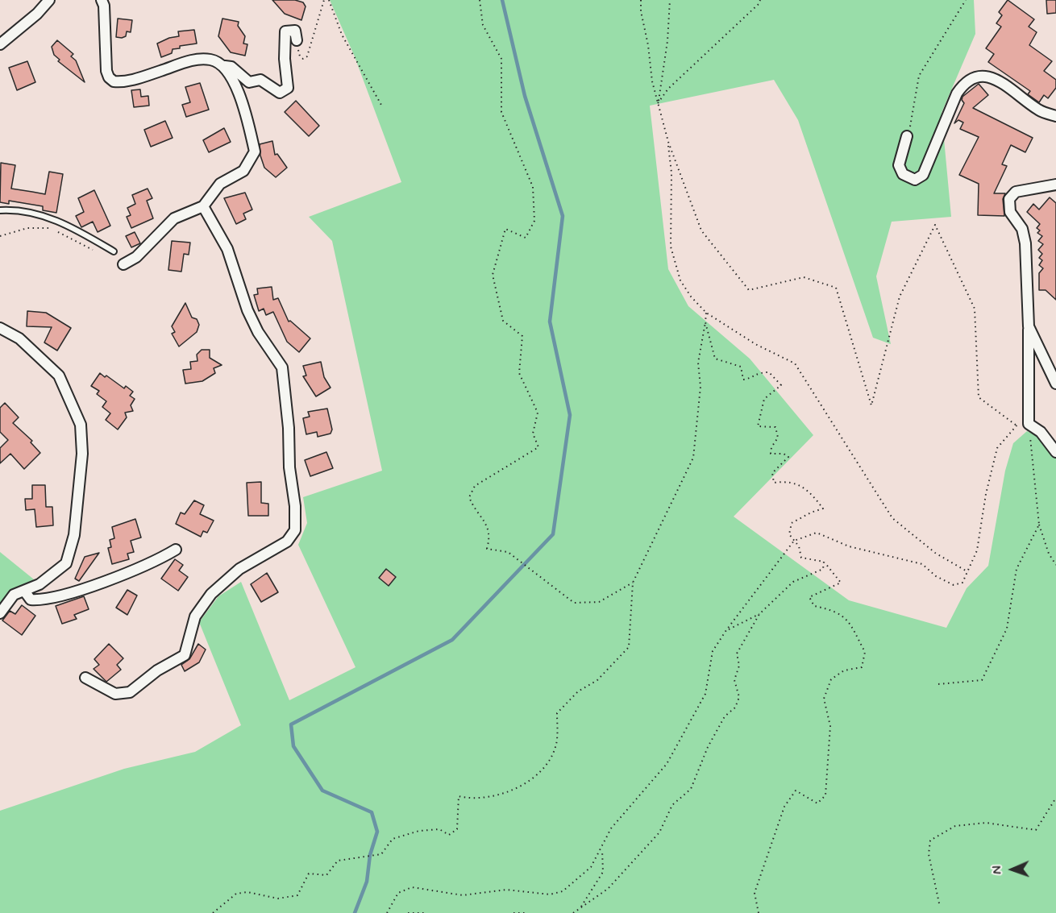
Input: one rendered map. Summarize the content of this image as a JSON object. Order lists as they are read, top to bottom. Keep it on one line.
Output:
{"north":"left"}
